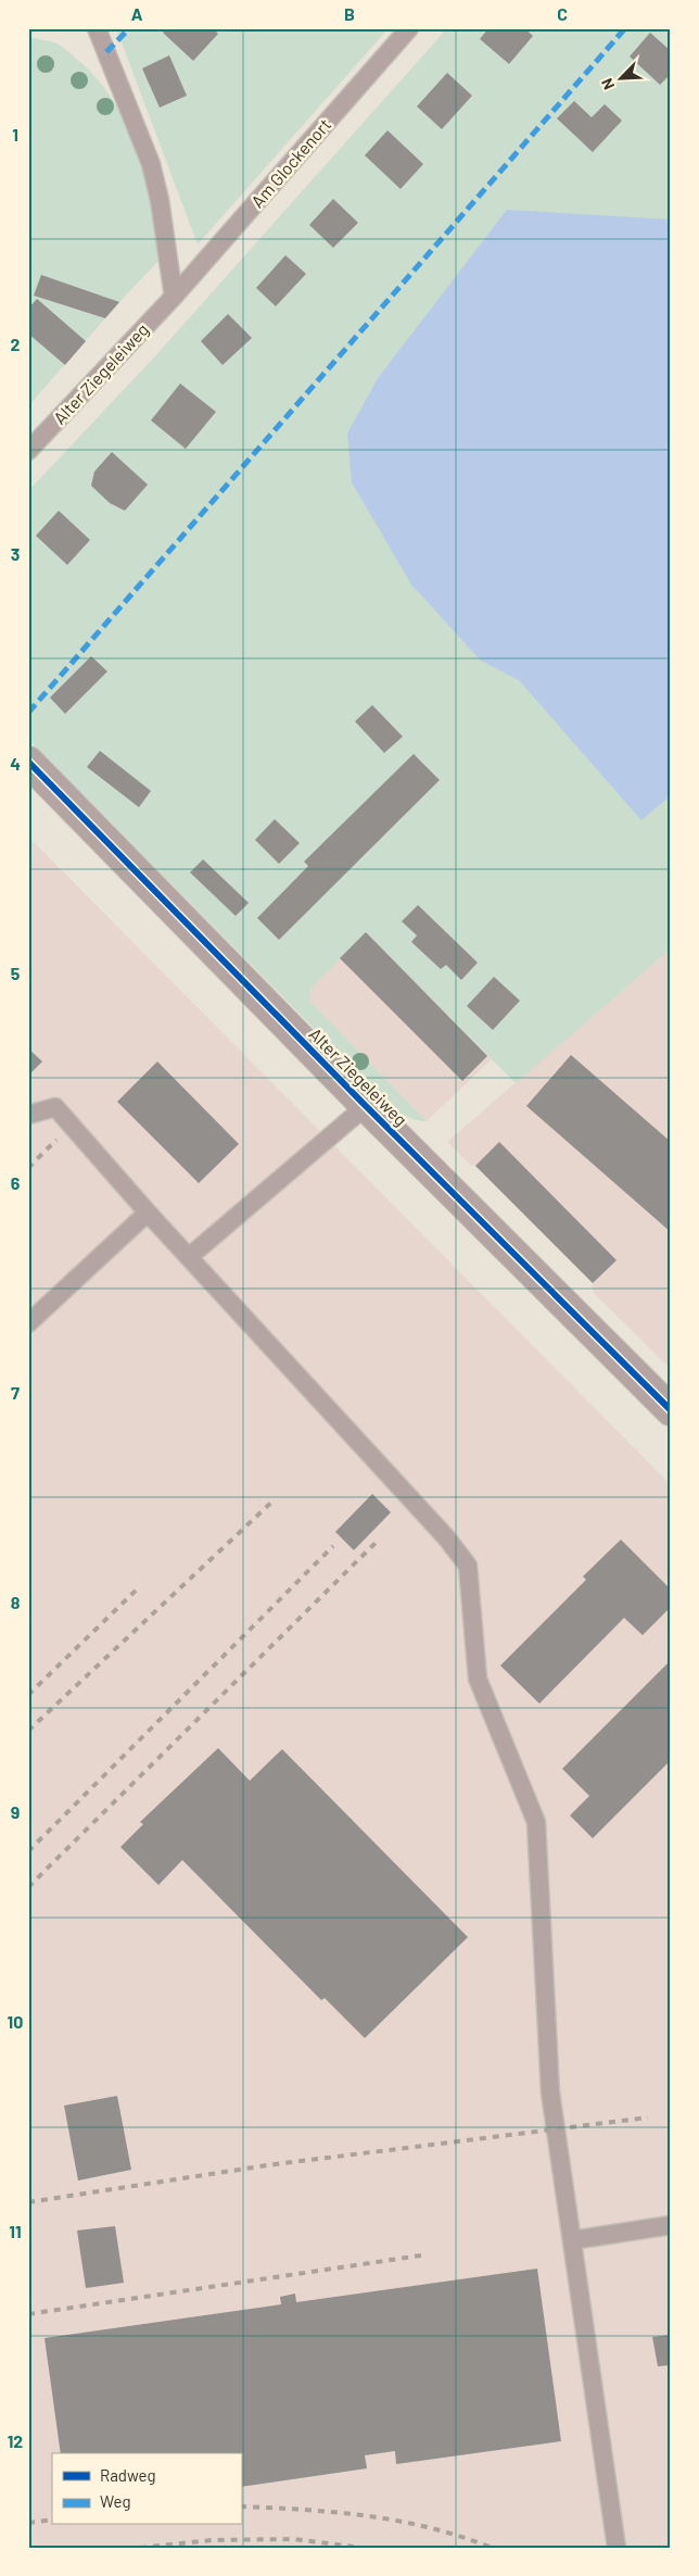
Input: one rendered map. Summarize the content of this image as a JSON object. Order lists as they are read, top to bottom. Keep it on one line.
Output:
{"streets":{"street":["Alter Ziegeleiweg"],"lane":["Am Glockenort"]},"crossings":[["Am Glockenort","Alter Ziegeleiweg"]],"legend":["Radweg","Weg"],"north":"bottom left","grid":{"columns":["A","B","C"],"rows":["1","2","3","4","5","6","7","8","9","10","11","12"]}}
